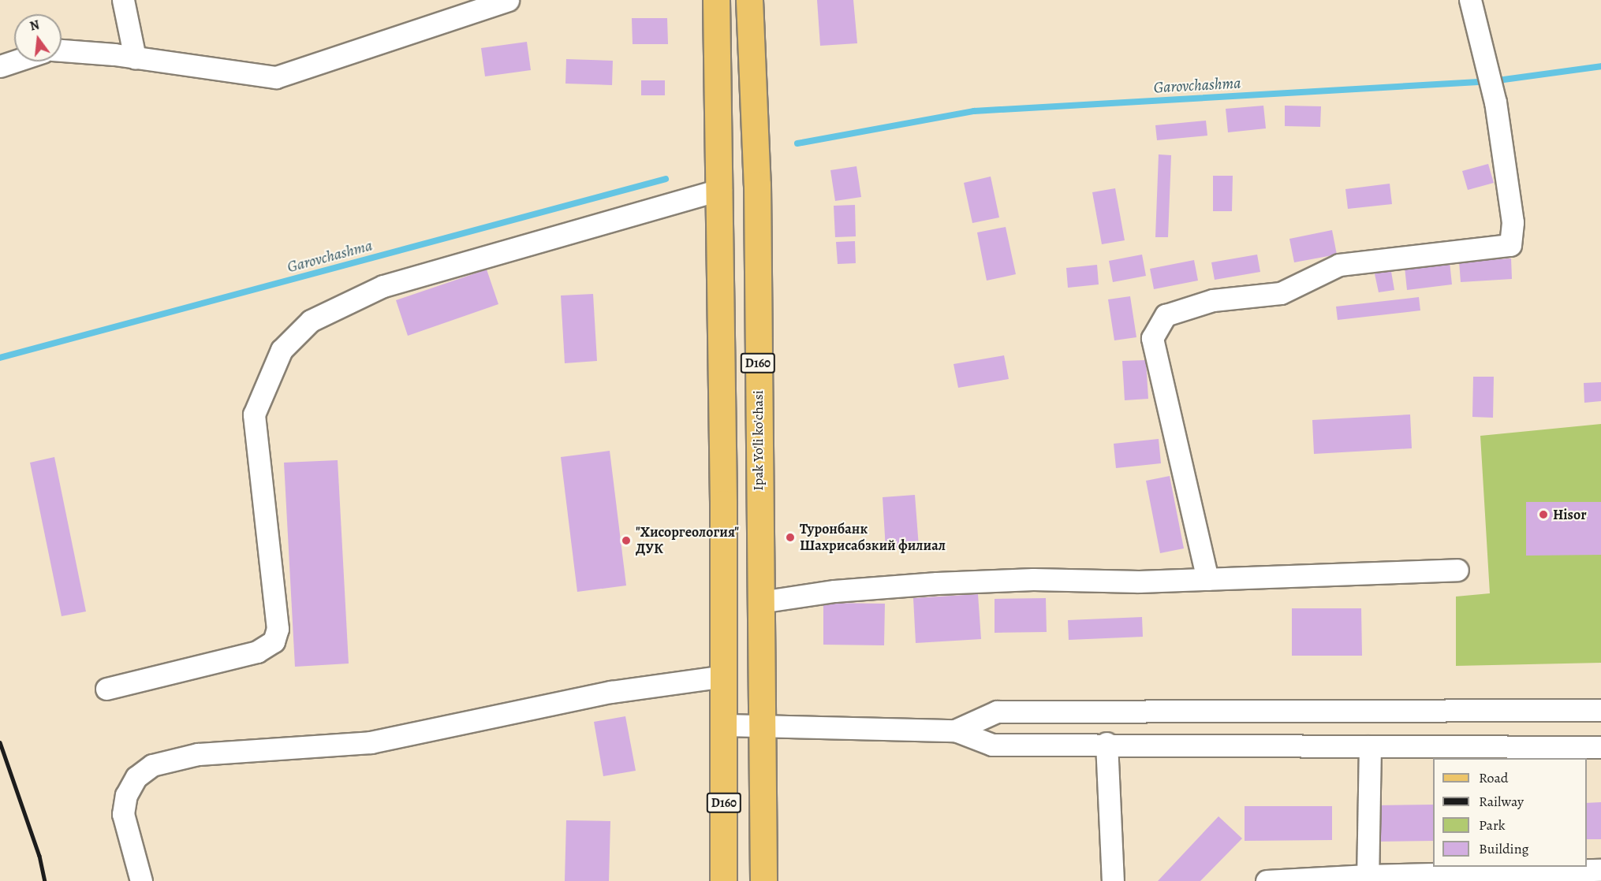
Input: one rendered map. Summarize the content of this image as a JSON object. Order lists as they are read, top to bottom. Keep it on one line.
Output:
{"streets":{"main road":["D160","Ipak Yo'li ko'chasi"]},"water":["Garovchashma"],"places":["Hisor","Туронбанк Шахрисабзкий филиал","\"Хисоргеология\" ДУК"],"legend":["Road","Railway","Park","Building"],"north":"top"}
